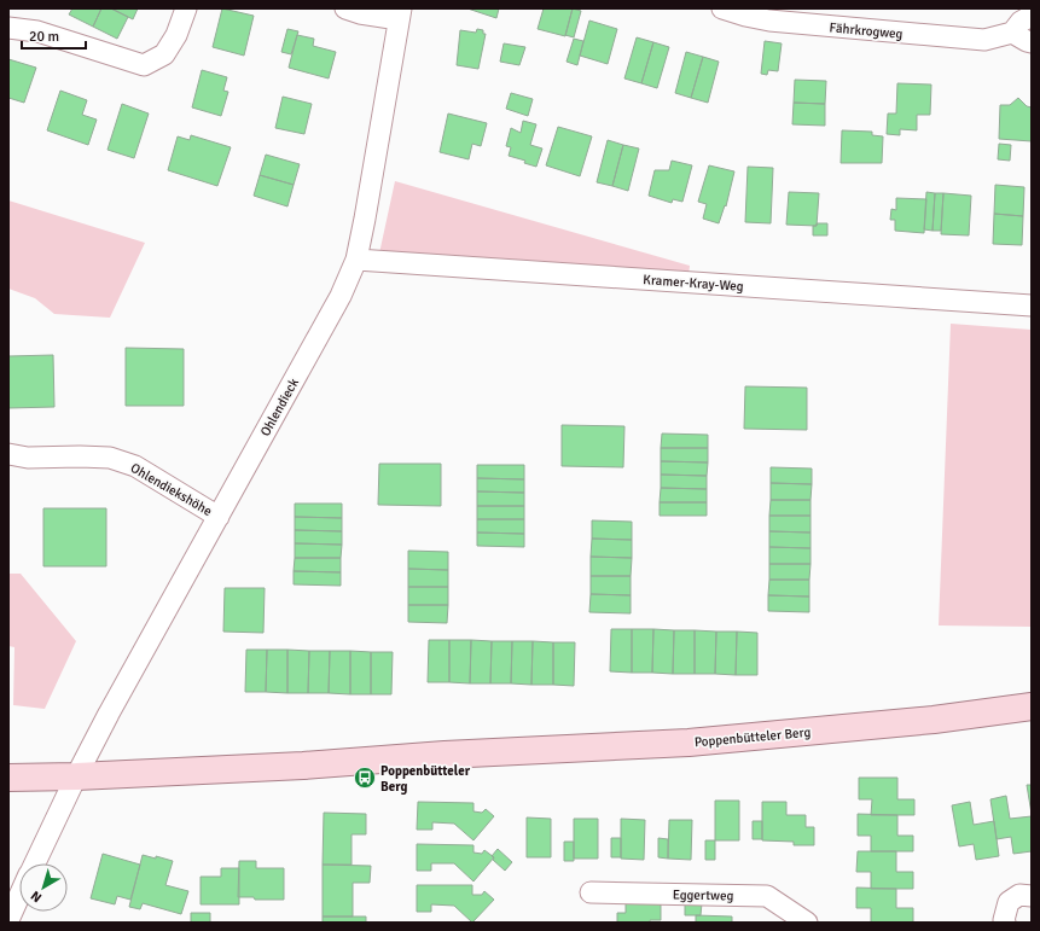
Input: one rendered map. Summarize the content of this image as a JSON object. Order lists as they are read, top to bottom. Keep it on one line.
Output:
{"streets":{"main road":["Poppenbütteler Berg"],"street":["Fährkrogweg","Kramer-Kray-Weg","Ohlendieck","Ohlendiekshöhe","Eggertweg"]},"crossings":[["Kramer-Kray-Weg","Ohlendieck"],["Ohlendieck","Ohlendiekshöhe"],["Ohlendieck","Poppenbütteler Berg"]],"places":{"bus stop":["Poppenbütteler Berg"]},"scale_bar":"20 m","north":"bottom left"}
